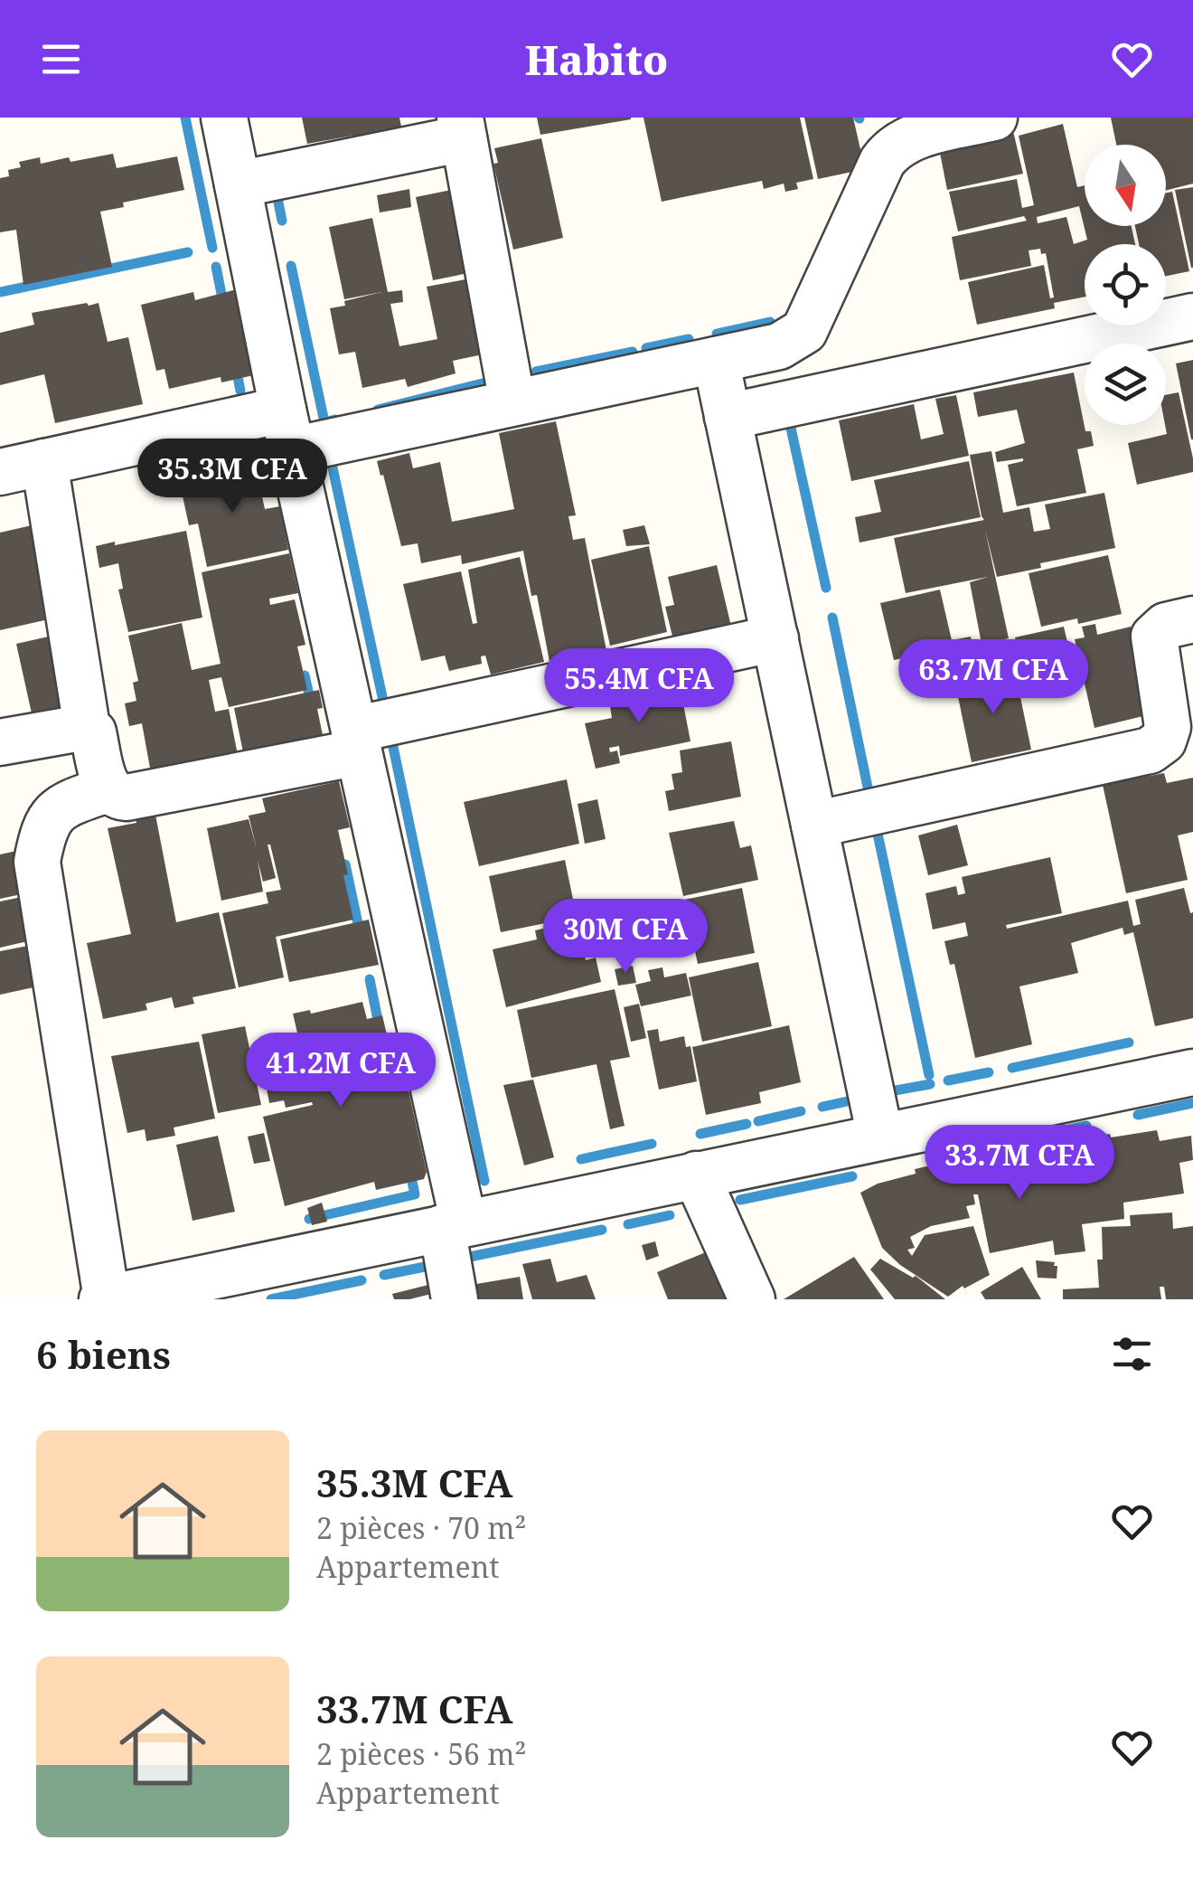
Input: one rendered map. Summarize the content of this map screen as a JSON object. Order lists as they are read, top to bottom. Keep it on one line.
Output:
{"north":"bottom","page":{"header":"Habito","price":["35.3M CFA","63.7M CFA","55.4M CFA","30M CFA","41.2M CFA","33.7M CFA"],"heading":"6 biens","list":[{"name":"35.3M CFA","note":"2 pièces · 70 m² · Appartement"},{"name":"33.7M CFA","note":"2 pièces · 56 m² · Appartement"}]}}
